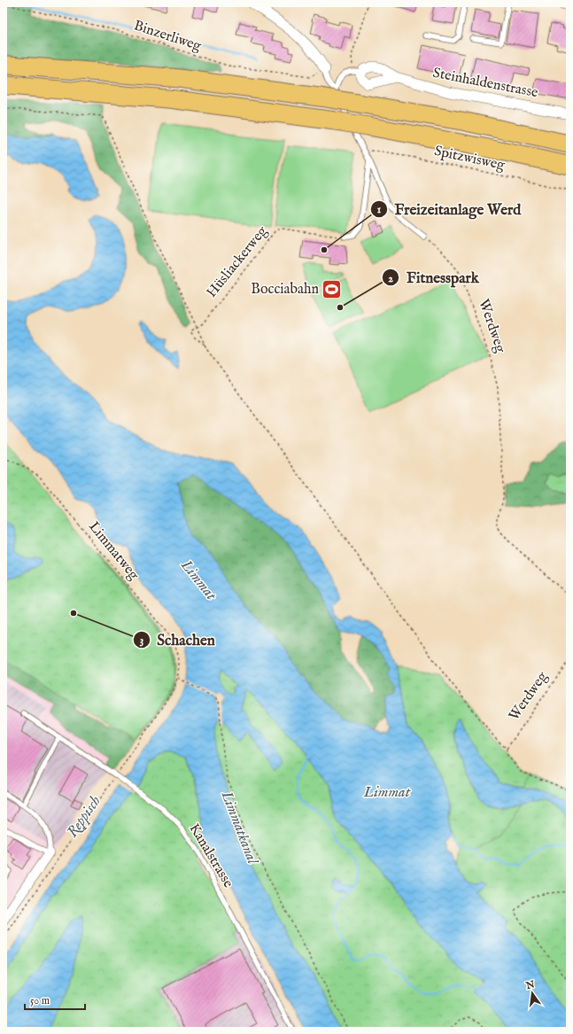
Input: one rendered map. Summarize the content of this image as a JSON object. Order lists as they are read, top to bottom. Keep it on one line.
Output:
{"streets":{"street":["Steinhaldenstrasse"],"lane":["Kanalstrasse"],"path":["Binzerliweg","Spitzwisweg","Hüsliackerweg","Werdweg","Limmatweg"]},"crossings":[["Limmatweg","Kanalstrasse"]],"water":["Limmat","Reppisch","Limmatkanal"],"places":{"other":["Freizeitanlage Werd","Fitnesspark","Schachen"],"sports":["Bocciabahn"]},"scale_bar":"50 m","north":"top"}
